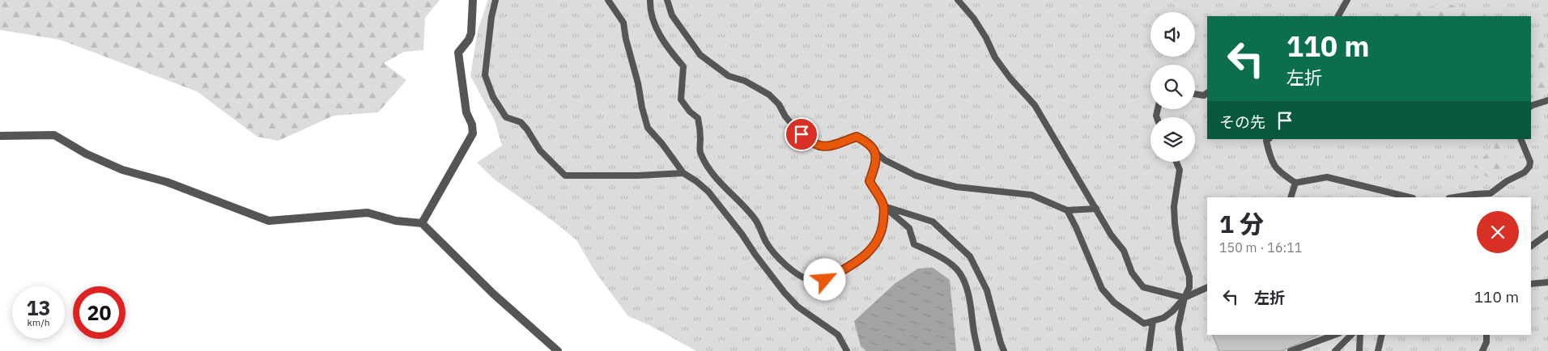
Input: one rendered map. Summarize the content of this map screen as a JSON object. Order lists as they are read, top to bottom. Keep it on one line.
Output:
{"page":{"turn":["110 m","左折"],"then":"その先","heading":["1 分","150 m · 16:11"],"list":[{"name":"左折","value":"110 m"}],"speed":"13 km/h","limit":"20"}}
